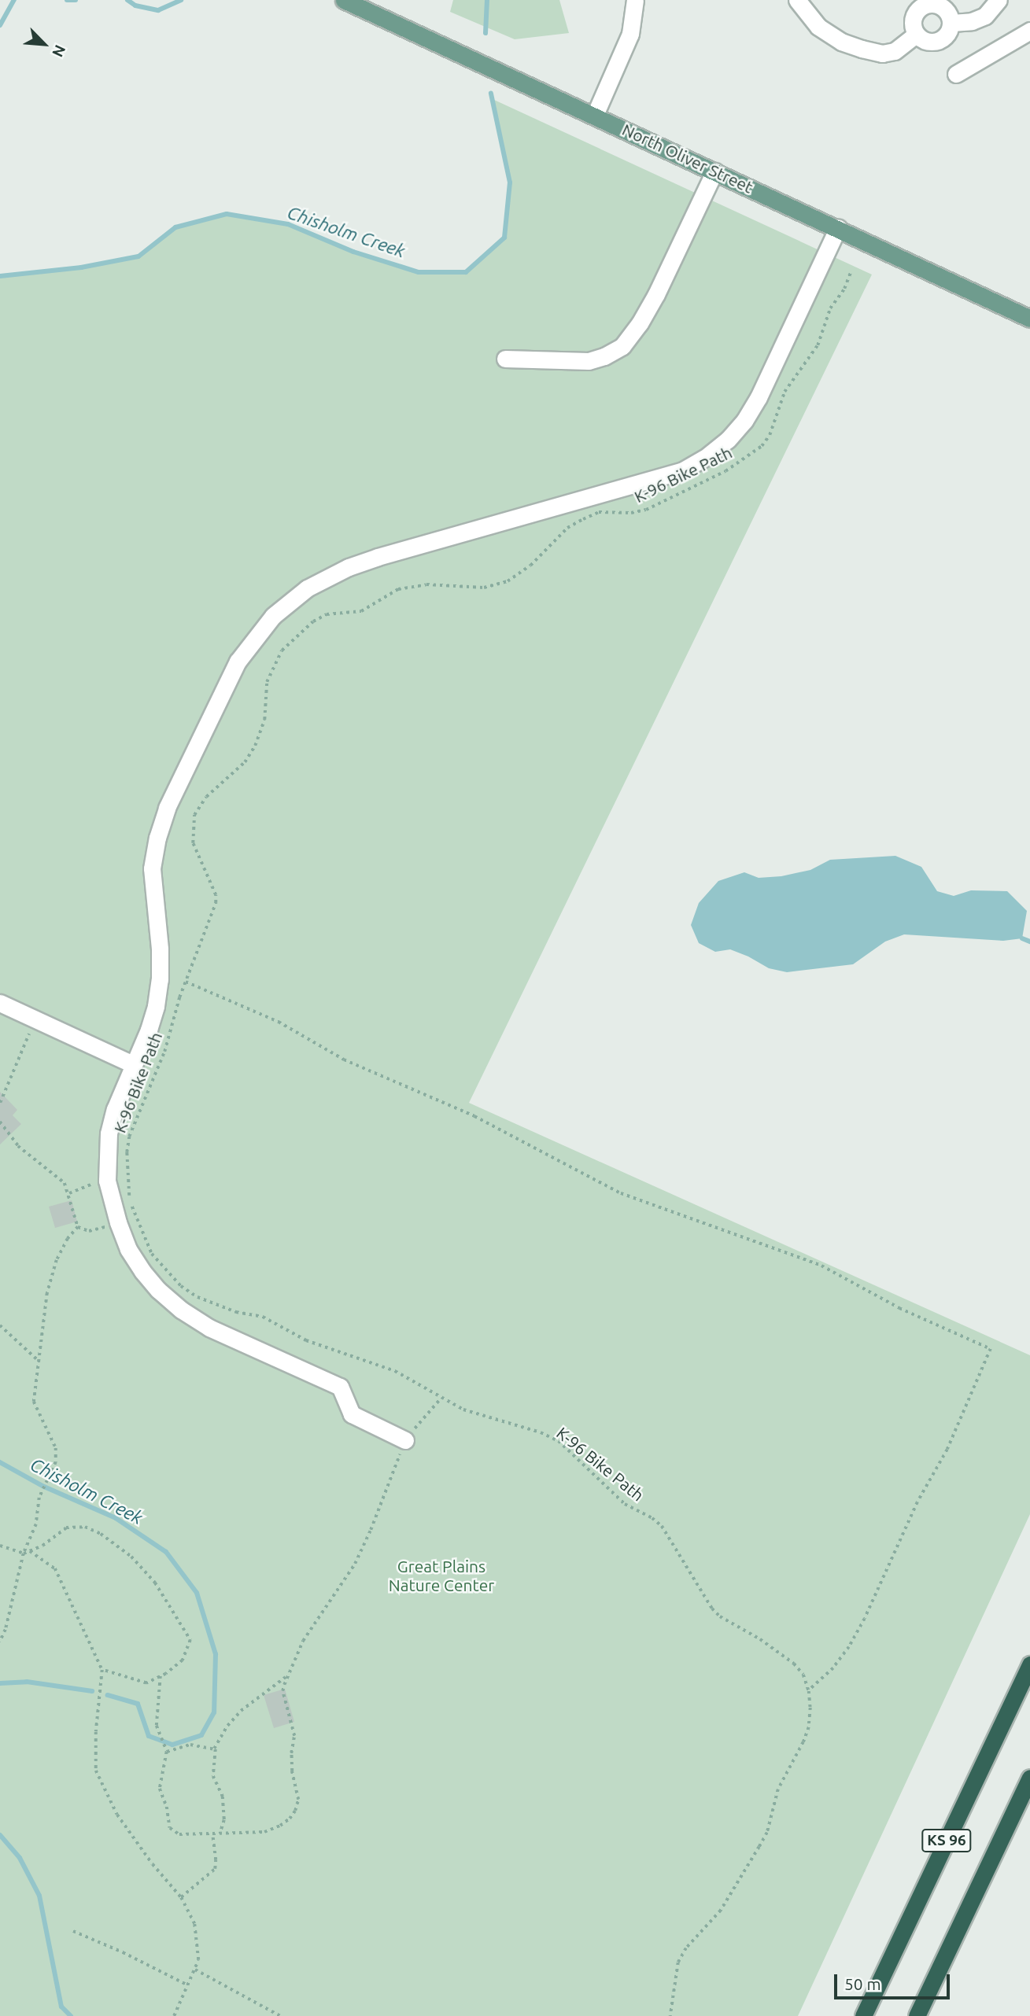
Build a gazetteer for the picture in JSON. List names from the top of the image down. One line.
{"streets":{"highway":["KS 96"],"main road":["North Oliver Street"],"path":["K-96 Bike Path"]},"water":["Chisholm Creek"],"parks":["Great Plains Nature Center"],"scale_bar":"50 m","north":"bottom right"}
